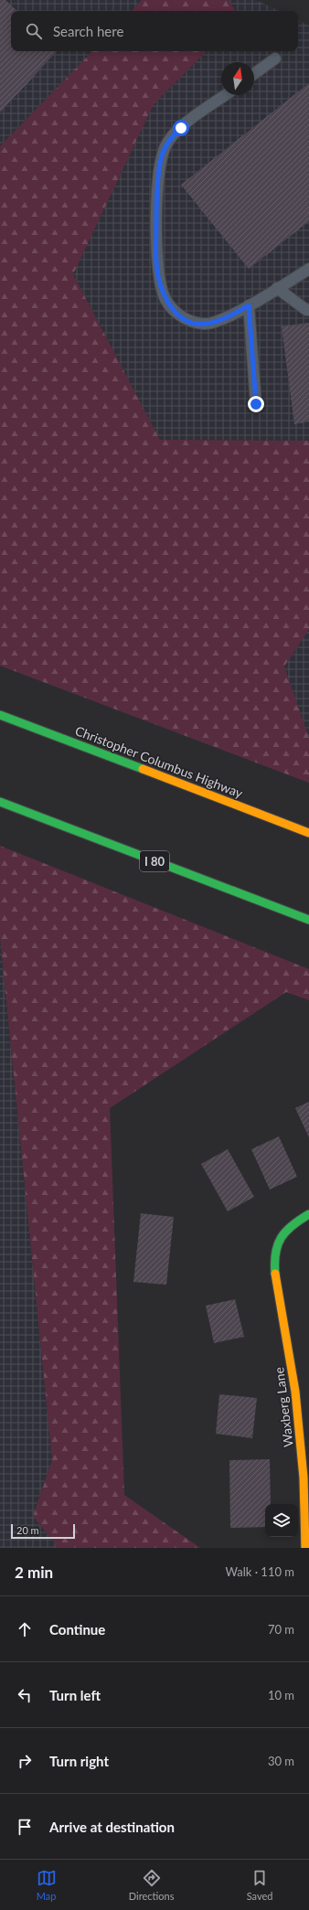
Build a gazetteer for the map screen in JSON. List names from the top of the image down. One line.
{"streets":{"main road":["Christopher Columbus Highway","I 80","Waxberg Lane"]},"scale_bar":"20 m","north":"top","page":{"search":"Search here","scale":"20 m","heading":["2 min","Walk · 110 m"],"list":[["Continue","70 m"],["Turn left","10 m"],["Turn right","30 m"],"Arrive at destination"],"nav":["Map","Directions","Saved"]}}
